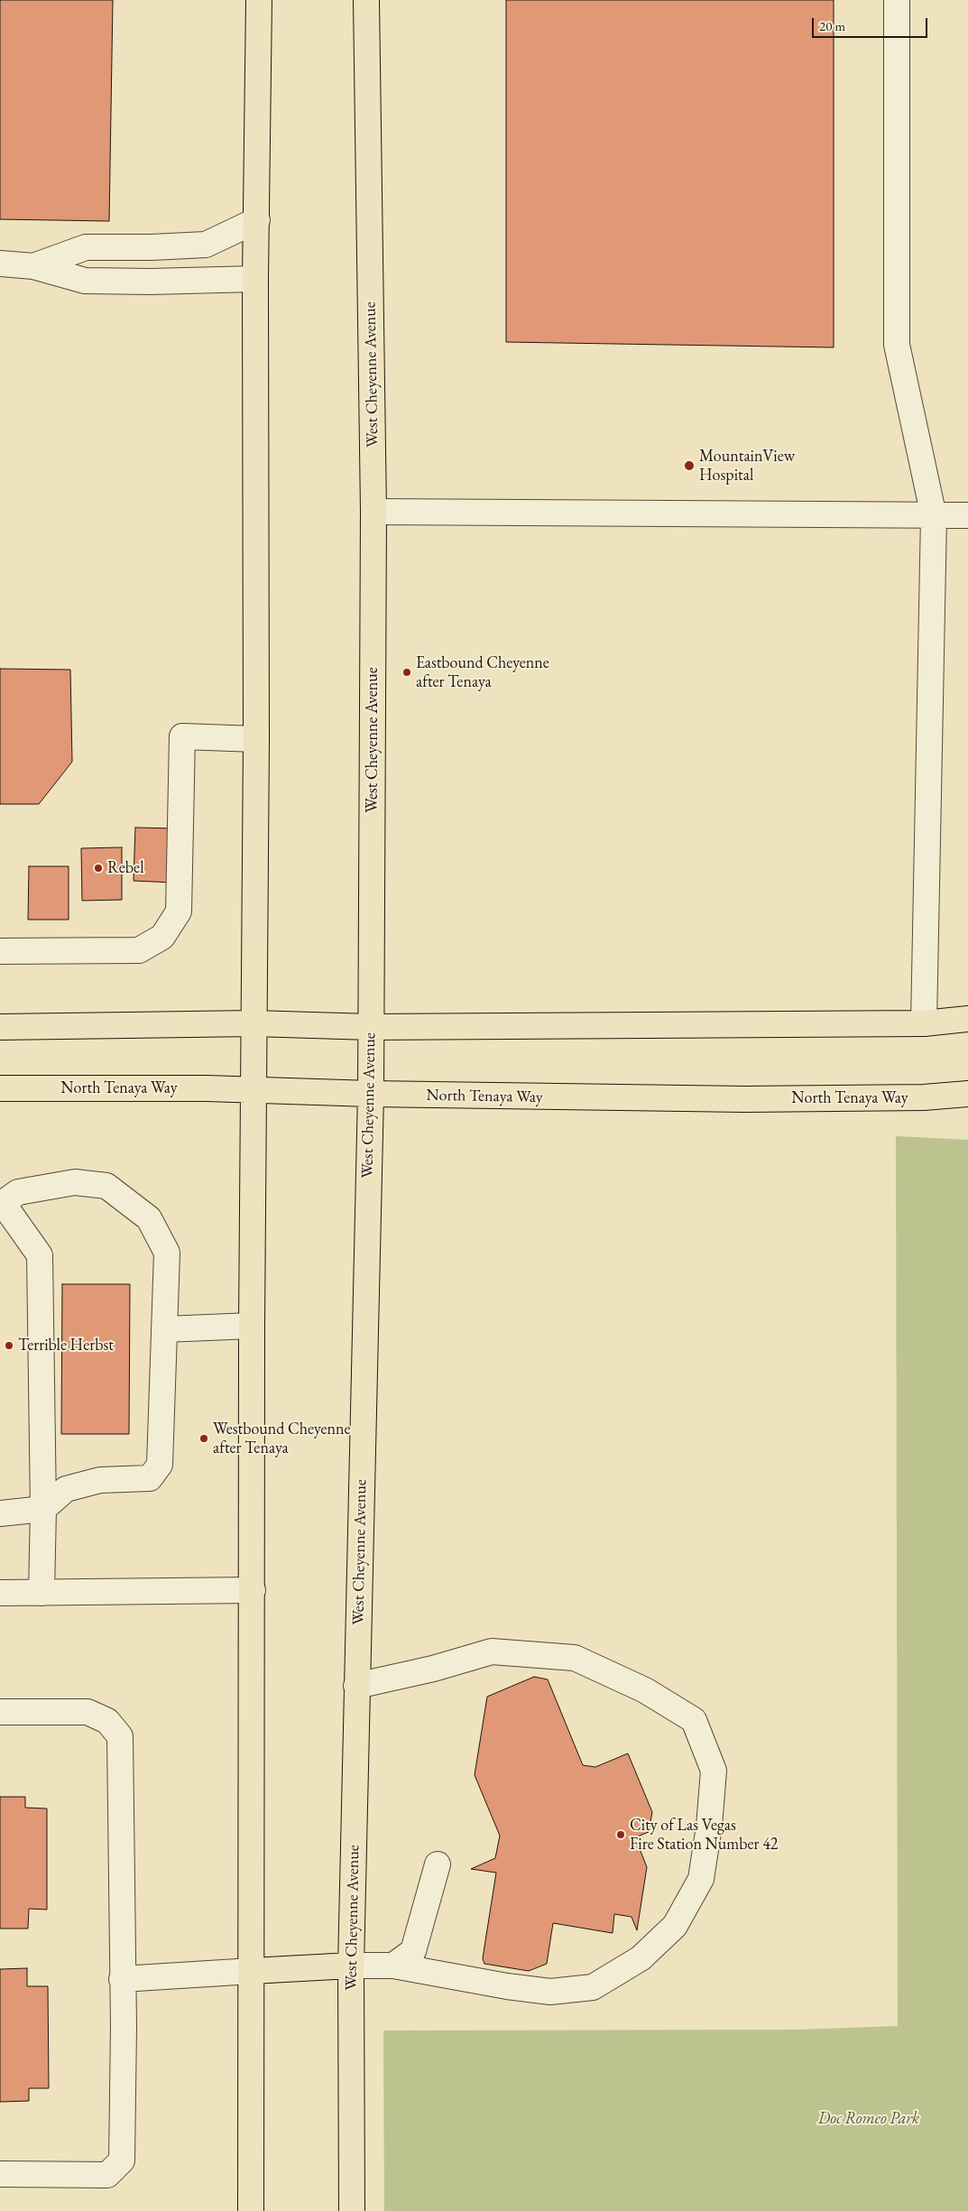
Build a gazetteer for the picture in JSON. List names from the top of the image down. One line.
{"streets":{"main road":["West Cheyenne Avenue","North Tenaya Way"]},"crossings":[["West Cheyenne Avenue","North Tenaya Way"]],"parks":["Doc Romeo Park"],"places":["MountainView Hospital","Eastbound Cheyenne after Tenaya","Rebel","Terrible Herbst","Westbound Cheyenne after Tenaya","City of Las Vegas Fire Station Number 42"],"scale_bar":"20 m"}
